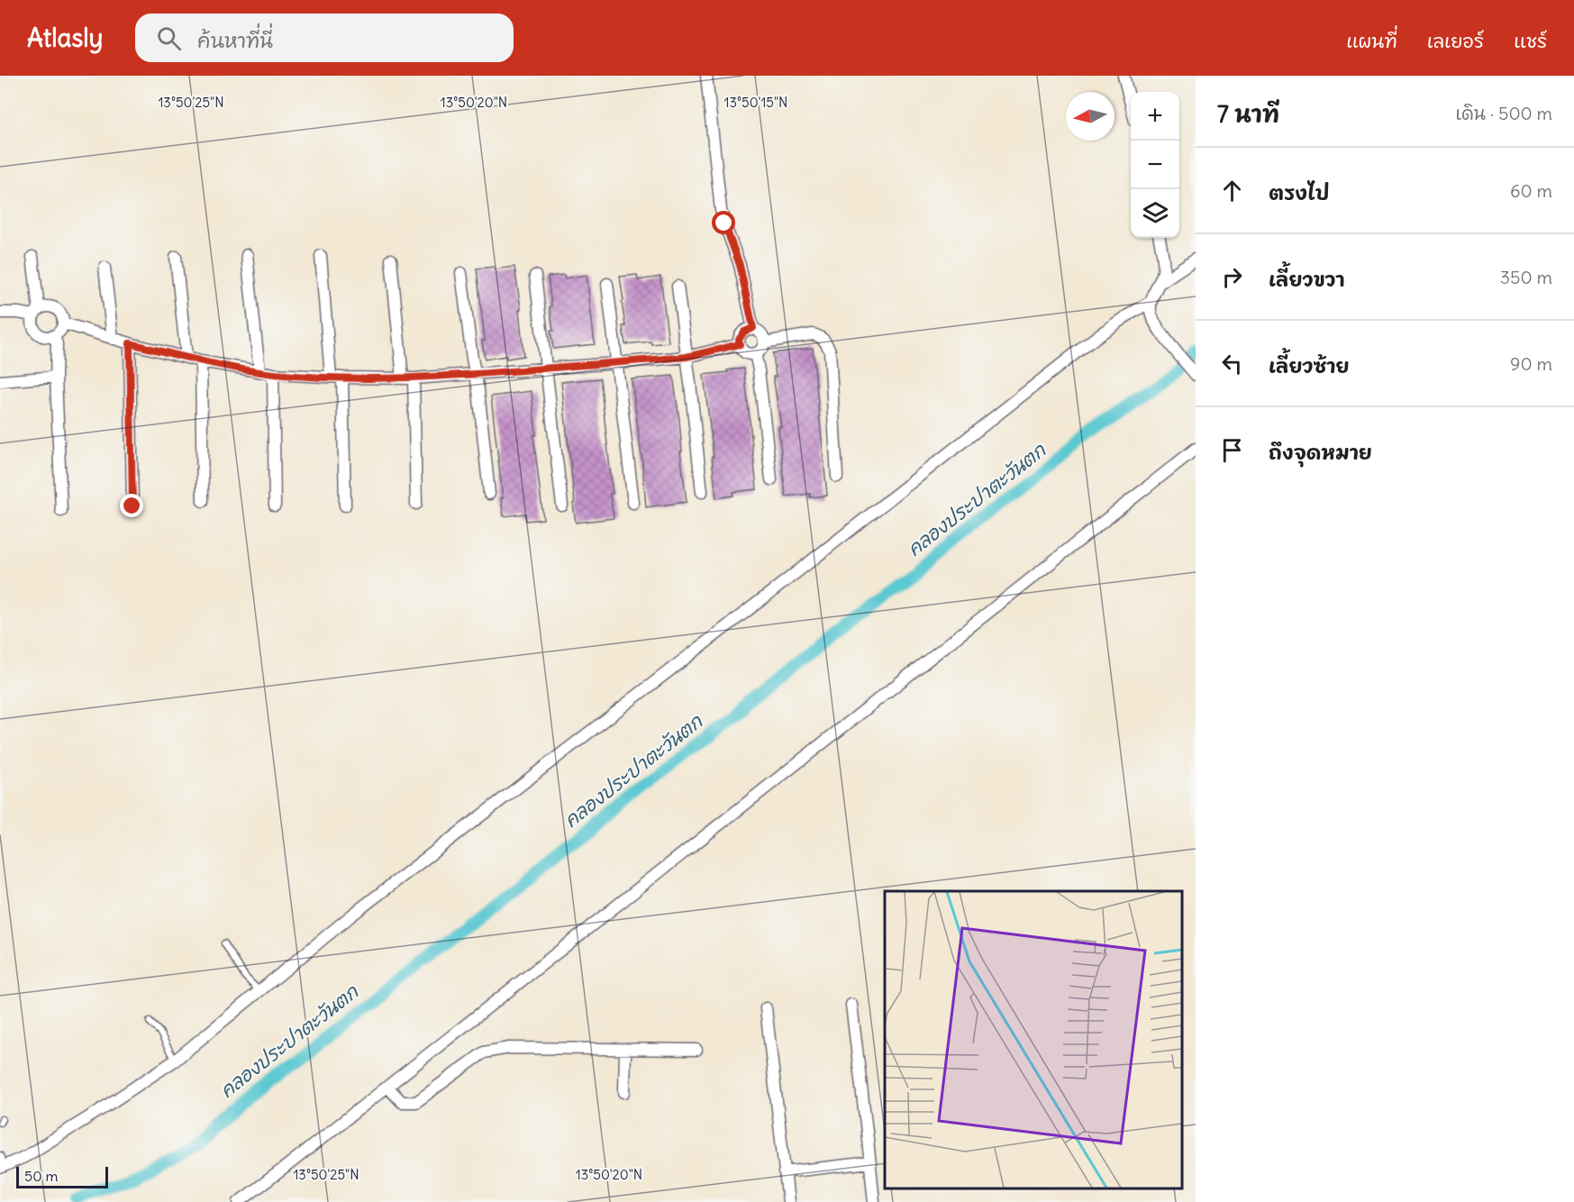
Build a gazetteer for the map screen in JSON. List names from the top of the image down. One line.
{"water":["คลองประปาตะวันตก"],"scale_bar":"50 m","north":"left","page":{"header":"Atlasly","search":"ค้นหาที่นี่","nav":["แผนที่","เลเยอร์","แชร์"],"heading":["7 นาที","เดิน · 500 m"],"map_buttons":["+","−"],"list":[["ตรงไป","60 m"],["เลี้ยวขวา","350 m"],["เลี้ยวซ้าย","90 m"],"ถึงจุดหมาย"],"scale":"50 m"},"coordinates":["13°50'25\"N","13°50'20\"N","13°50'15\"N"]}
